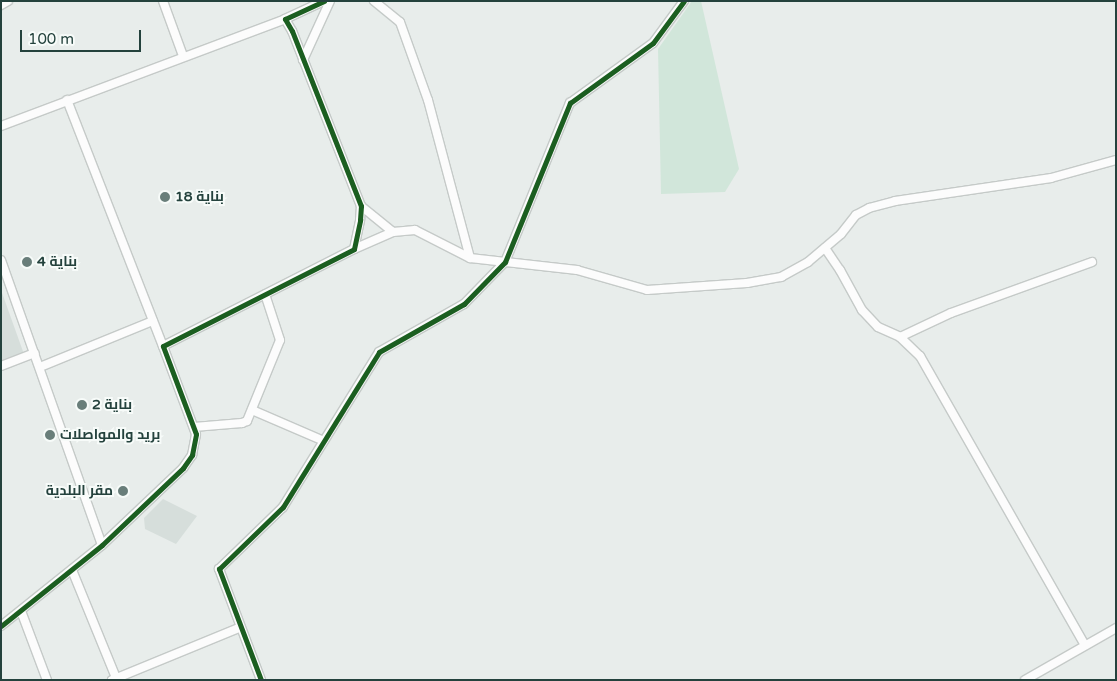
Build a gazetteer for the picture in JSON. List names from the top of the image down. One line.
{"places":["بناية 18","بناية 4","بناية 2","بريد والمواصلات","مقر البلدية"],"scale_bar":"100 m"}
